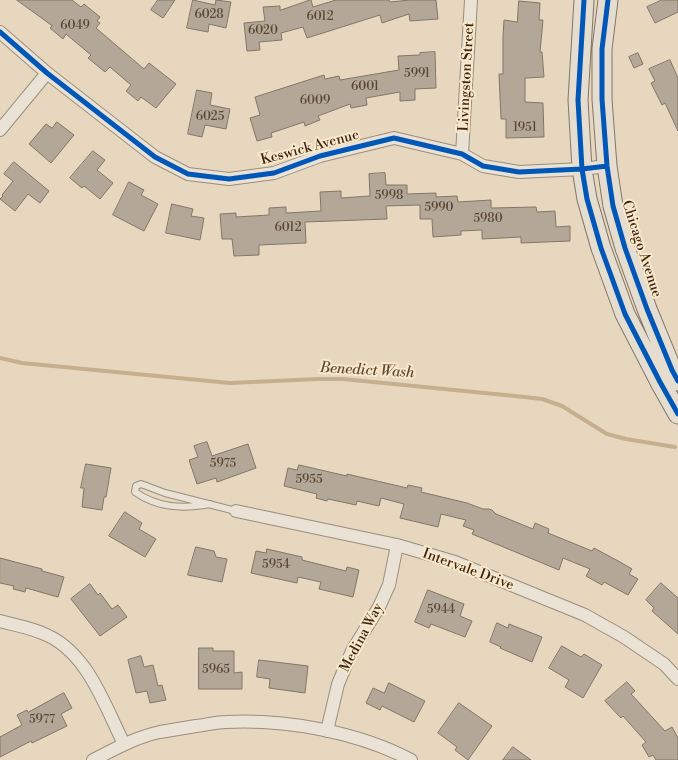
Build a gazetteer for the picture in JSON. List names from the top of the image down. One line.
{"streets":{"main road":["Chicago Avenue"],"street":["Livingston Street","Keswick Avenue","Intervale Drive","Medina Way"]},"crossings":[["Livingston Street","Keswick Avenue"],["Keswick Avenue","Chicago Avenue"],["Intervale Drive","Medina Way"]],"water":["Benedict Wash"],"house_numbers":["6028","6012","6049","6020","5991","6001","6009","6025","1951","5998","5990","5980","6012","5975","5955","5954","5944","5965","5977"]}
